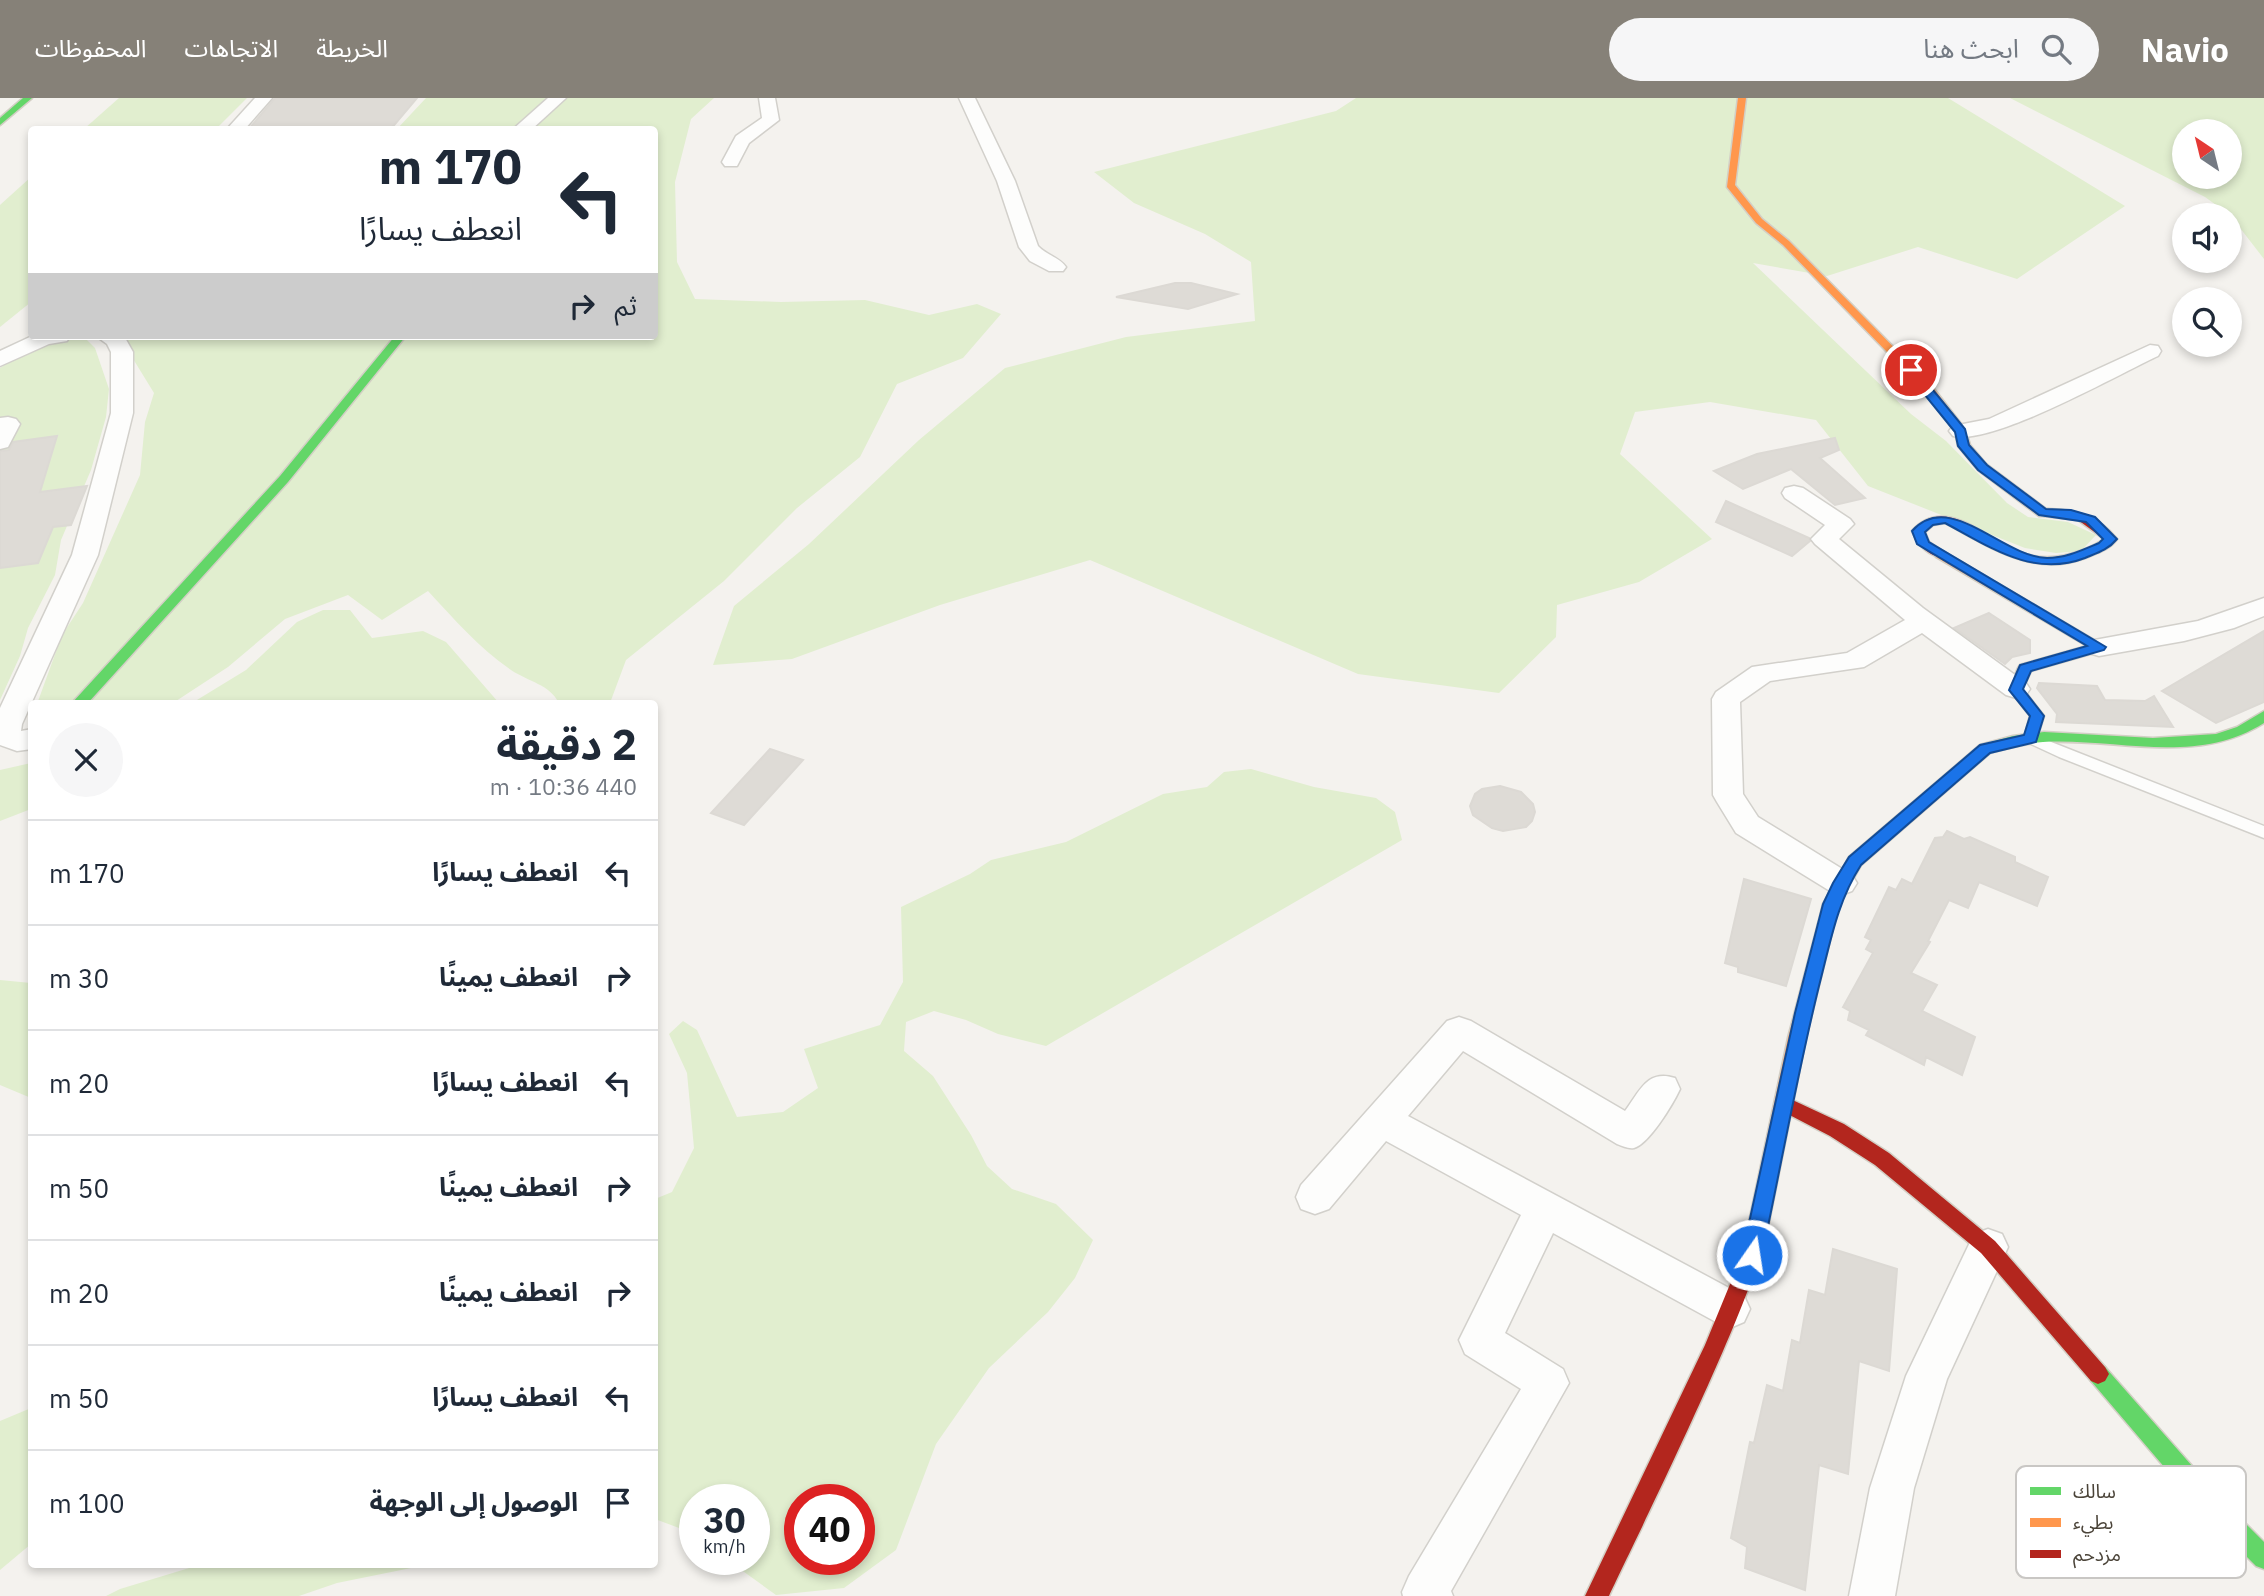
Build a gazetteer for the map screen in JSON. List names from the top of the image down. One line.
{"legend":["سالك","بطيء","مزدحم"],"north":"top left","page":{"header":"Navio","search":"ابحث هنا","nav":["الخريطة","الاتجاهات","المحفوظات"],"turn":["170 m","انعطف يسارًا"],"then":"ثم","heading":["2 دقيقة","440 m · 10:36"],"list":[{"name":"انعطف يسارًا","value":"170 m"},{"name":"انعطف يمينًا","value":"30 m"},{"name":"انعطف يسارًا","value":"20 m"},{"name":"انعطف يمينًا","value":"50 m"},{"name":"انعطف يمينًا","value":"20 m"},{"name":"انعطف يسارًا","value":"50 m"},{"name":"الوصول إلى الوجهة","value":"100 m"}],"speed":"30 km/h","limit":"40"}}
